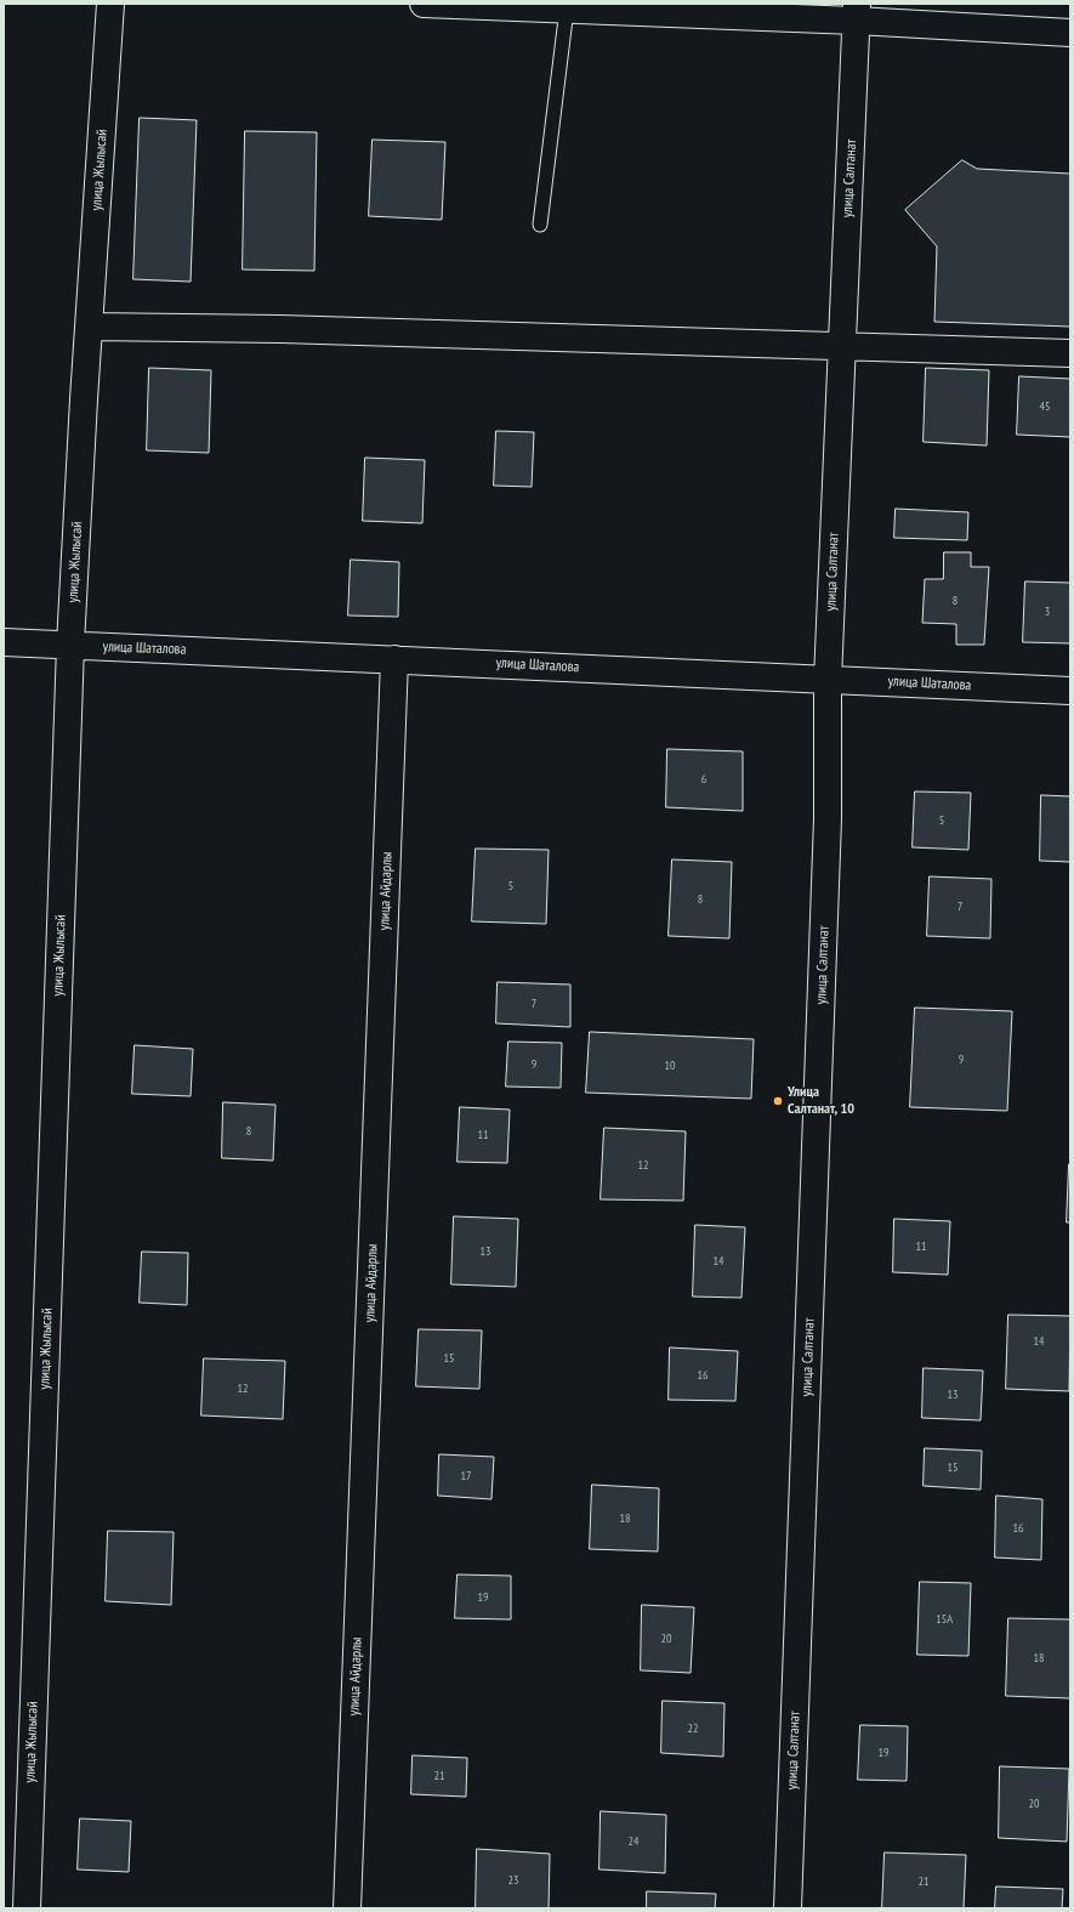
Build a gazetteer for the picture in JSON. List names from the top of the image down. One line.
{"streets":{"street":["улица Жылысай","улица Салтанат","улица Шаталова","улица Айдарлы"]},"crossings":[["улица Жылысай","улица Шаталова"],["улица Салтанат","улица Шаталова"],["улица Шаталова","улица Айдарлы"]],"places":["Улица Салтанат, 10"],"house_numbers":["45","8","3","6","5","5","8","7","7","9","9","10","8","11","12","11","13","14","14","15","16","12","13","15","17","18","16","19","15А","20","18","22","19","21","20","24","23","21"]}
